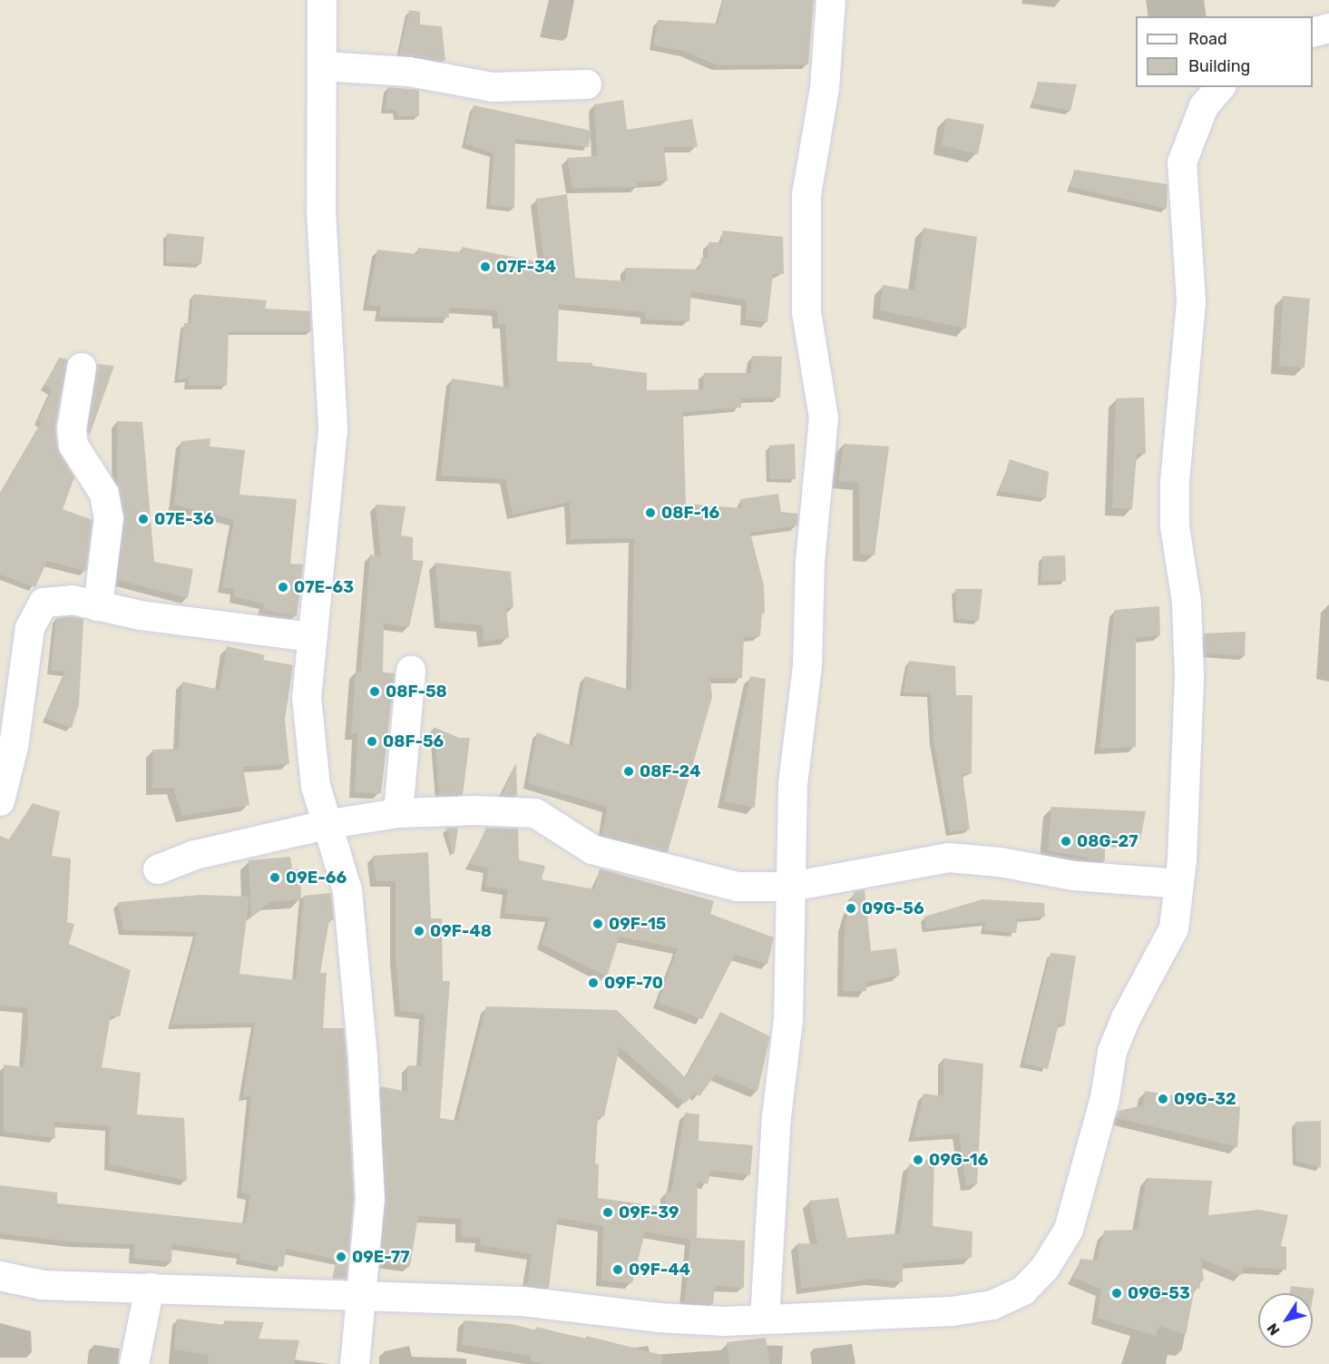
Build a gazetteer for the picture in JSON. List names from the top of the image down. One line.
{"places":["07F-34","08F-16","07E-36","07E-63","08F-58","08F-56","08F-24","08G-27","09E-66","09G-56","09F-15","09F-48","09F-70","09G-32","09G-16","09F-39","09E-77","09F-44","09G-53"],"legend":["Road","Building"],"north":"bottom left"}
